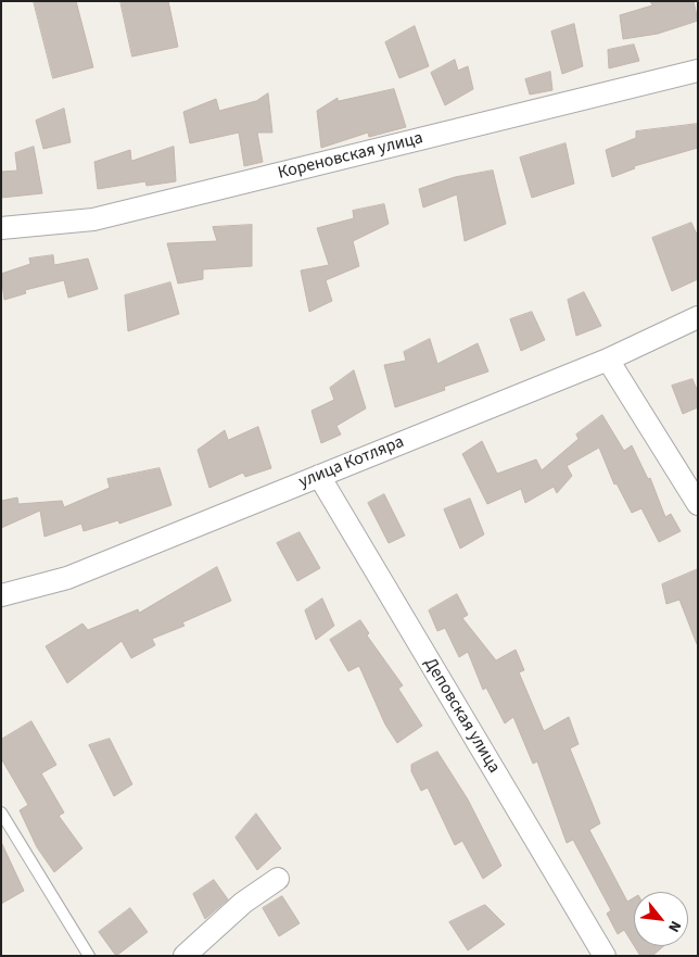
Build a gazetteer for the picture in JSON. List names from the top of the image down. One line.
{"streets":{"street":["Кореновская улица","улица Котляра","Деповская улица"]},"crossings":[["улица Котляра","Деповская улица"]],"north":"bottom right"}
